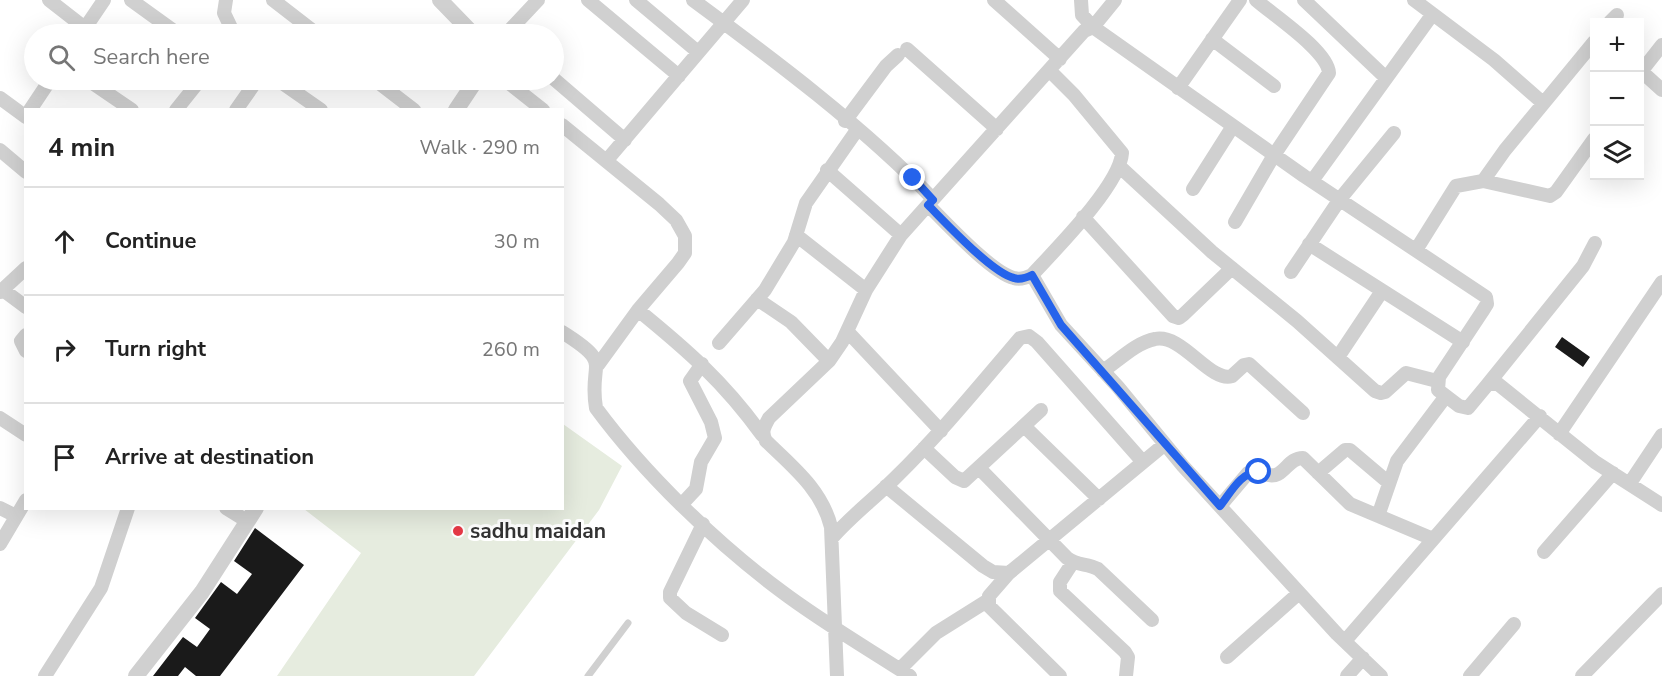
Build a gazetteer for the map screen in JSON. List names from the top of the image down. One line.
{"places":["sadhu maidan"],"page":{"map_buttons":["+","−"],"search":"Search here","heading":["4 min","Walk · 290 m"],"list":[["Continue","30 m"],["Turn right","260 m"],"Arrive at destination"]}}
